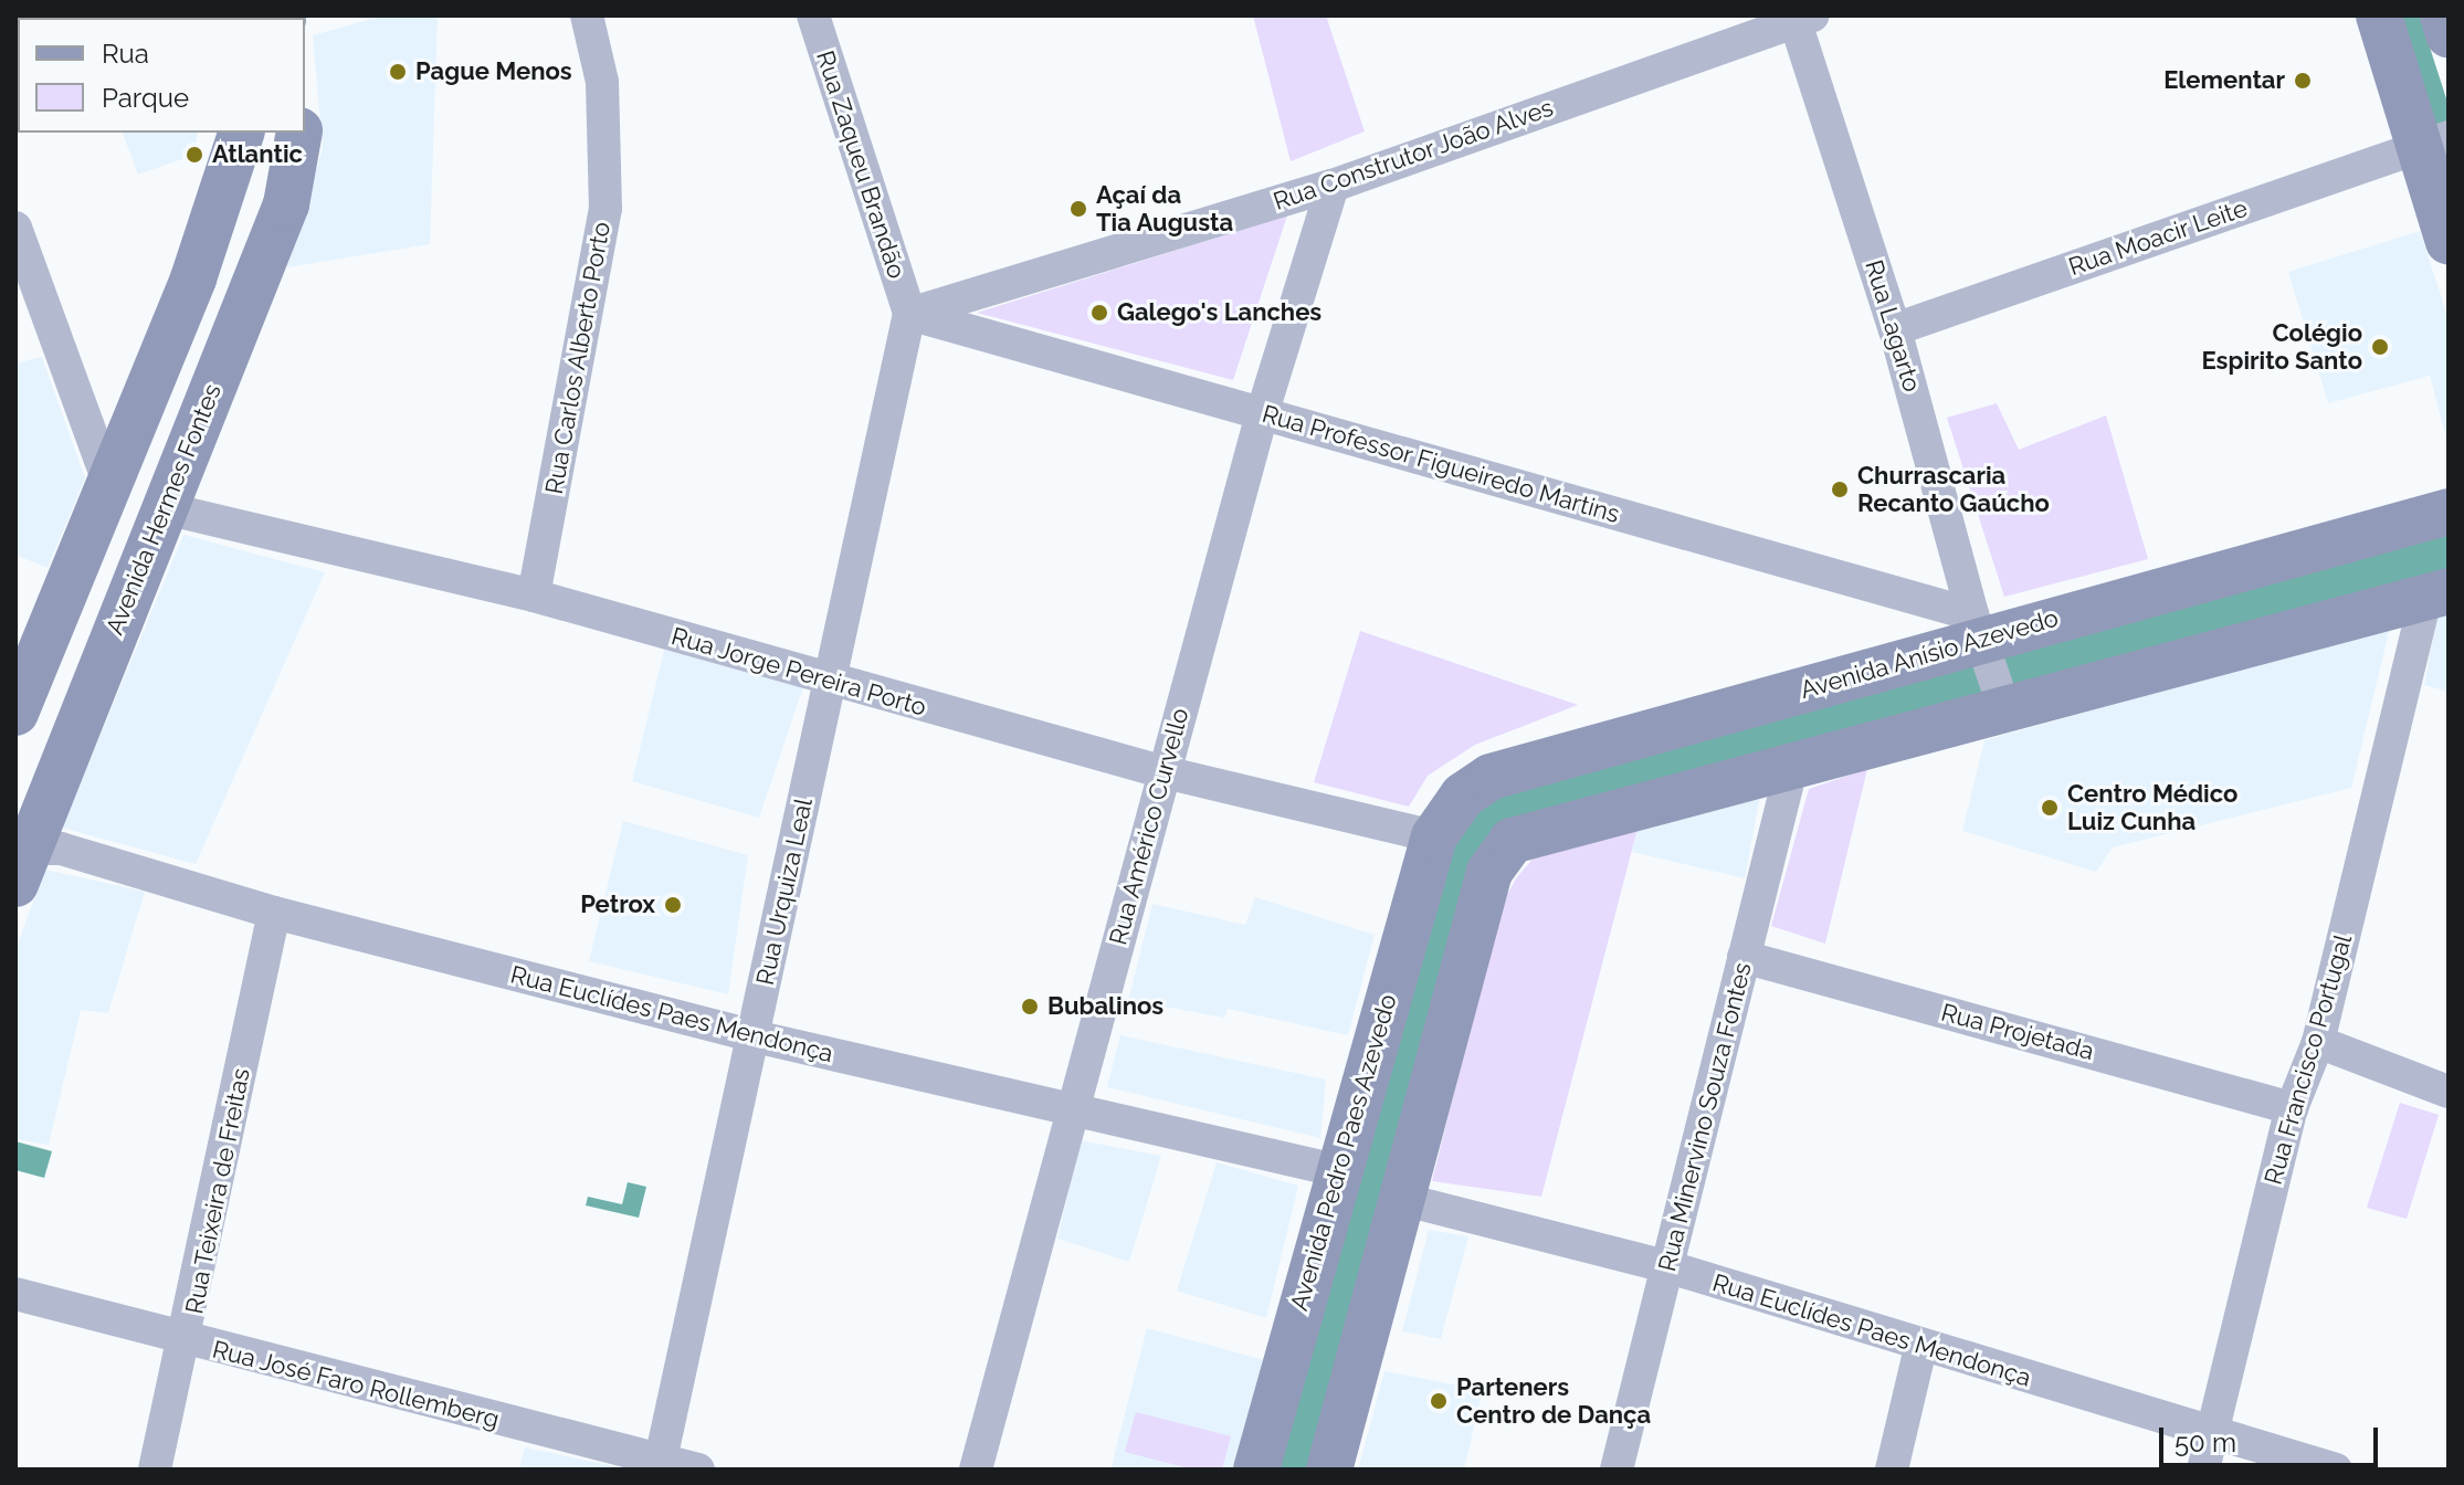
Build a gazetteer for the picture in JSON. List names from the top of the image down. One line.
{"streets":{"street":["Rua Construtor João Alves","Rua Zaqueu Brandão","Rua Moacir Leite","Rua Lagarto","Rua Carlos Alberto Porto","Rua Professor Figueiredo Martins","Avenida Hermes Fontes","Avenida Anísio Azevedo","Rua Jorge Pereira Porto","Rua Américo Curvello","Rua Urquiza Leal","Rua Euclídes Paes Mendonça","Rua Projetada","Rua Francisco Portugal","Rua Minervino Souza Fontes","Avenida Pedro Paes Azevedo","Rua Teixeira de Freitas","Rua José Faro Rollemberg"]},"crossings":[["Rua Construtor João Alves","Rua Zaqueu Brandão"],["Rua Construtor João Alves","Rua Lagarto"],["Rua Construtor João Alves","Rua Professor Figueiredo Martins"],["Rua Construtor João Alves","Rua Américo Curvello"],["Rua Construtor João Alves","Rua Urquiza Leal"],["Rua Zaqueu Brandão","Rua Professor Figueiredo Martins"],["Rua Zaqueu Brandão","Rua Urquiza Leal"],["Rua Moacir Leite","Rua Lagarto"],["Rua Lagarto","Rua Professor Figueiredo Martins"],["Rua Lagarto","Avenida Anísio Azevedo"],["Rua Carlos Alberto Porto","Rua Jorge Pereira Porto"],["Rua Professor Figueiredo Martins","Avenida Anísio Azevedo"],["Rua Professor Figueiredo Martins","Rua Américo Curvello"],["Rua Professor Figueiredo Martins","Rua Urquiza Leal"],["Avenida Hermes Fontes","Rua Jorge Pereira Porto"],["Avenida Hermes Fontes","Rua Euclídes Paes Mendonça"],["Avenida Anísio Azevedo","Rua Jorge Pereira Porto"],["Avenida Anísio Azevedo","Rua Euclídes Paes Mendonça"],["Avenida Anísio Azevedo","Rua Francisco Portugal"],["Avenida Anísio Azevedo","Rua Minervino Souza Fontes"],["Avenida Anísio Azevedo","Avenida Pedro Paes Azevedo"],["Rua Jorge Pereira Porto","Rua Américo Curvello"],["Rua Jorge Pereira Porto","Rua Urquiza Leal"],["Rua Jorge Pereira Porto","Avenida Pedro Paes Azevedo"],["Rua Américo Curvello","Rua Euclídes Paes Mendonça"],["Rua Urquiza Leal","Rua Euclídes Paes Mendonça"],["Rua Urquiza Leal","Rua José Faro Rollemberg"],["Rua Euclídes Paes Mendonça","Rua Francisco Portugal"],["Rua Euclídes Paes Mendonça","Rua Minervino Souza Fontes"],["Rua Euclídes Paes Mendonça","Avenida Pedro Paes Azevedo"],["Rua Euclídes Paes Mendonça","Rua Teixeira de Freitas"],["Rua Projetada","Rua Francisco Portugal"],["Rua Projetada","Rua Minervino Souza Fontes"],["Rua Teixeira de Freitas","Rua José Faro Rollemberg"]],"places":["Pague Menos","Elementar","Atlantic","Açaí da Tia Augusta","Galego's Lanches","Colégio Espirito Santo","Churrascaria Recanto Gaúcho","Centro Médico Luiz Cunha","Petrox","Bubalinos","Parteners Centro de Dança"],"legend":["Rua","Parque"],"scale_bar":"50 m"}
